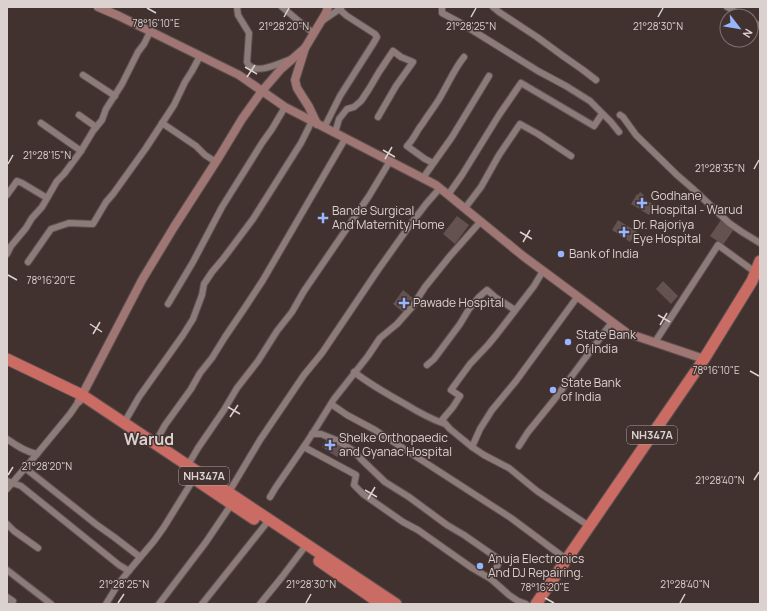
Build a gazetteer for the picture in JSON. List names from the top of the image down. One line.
{"streets":{"highway":["NH347A"]},"districts":["Warud"],"places":{"health":["Godhane Hospital - Warud","Bande Surgical And Maternity Home","Dr. Rajoriya Eye Hospital","Pawade Hospital","Shelke Orthopaedic and Gyanac Hospital"],"other":["Bank of India","State Bank Of India","State Bank of India","Anuja Electronics And DJ Repairing."]},"north":"bottom right","coordinates":["78°16'10\"E","21°28'30\"N","21°28'20\"N","21°28'25\"N","21°28'15\"N","21°28'35\"N","78°16'20\"E","21°28'40\"N"]}
